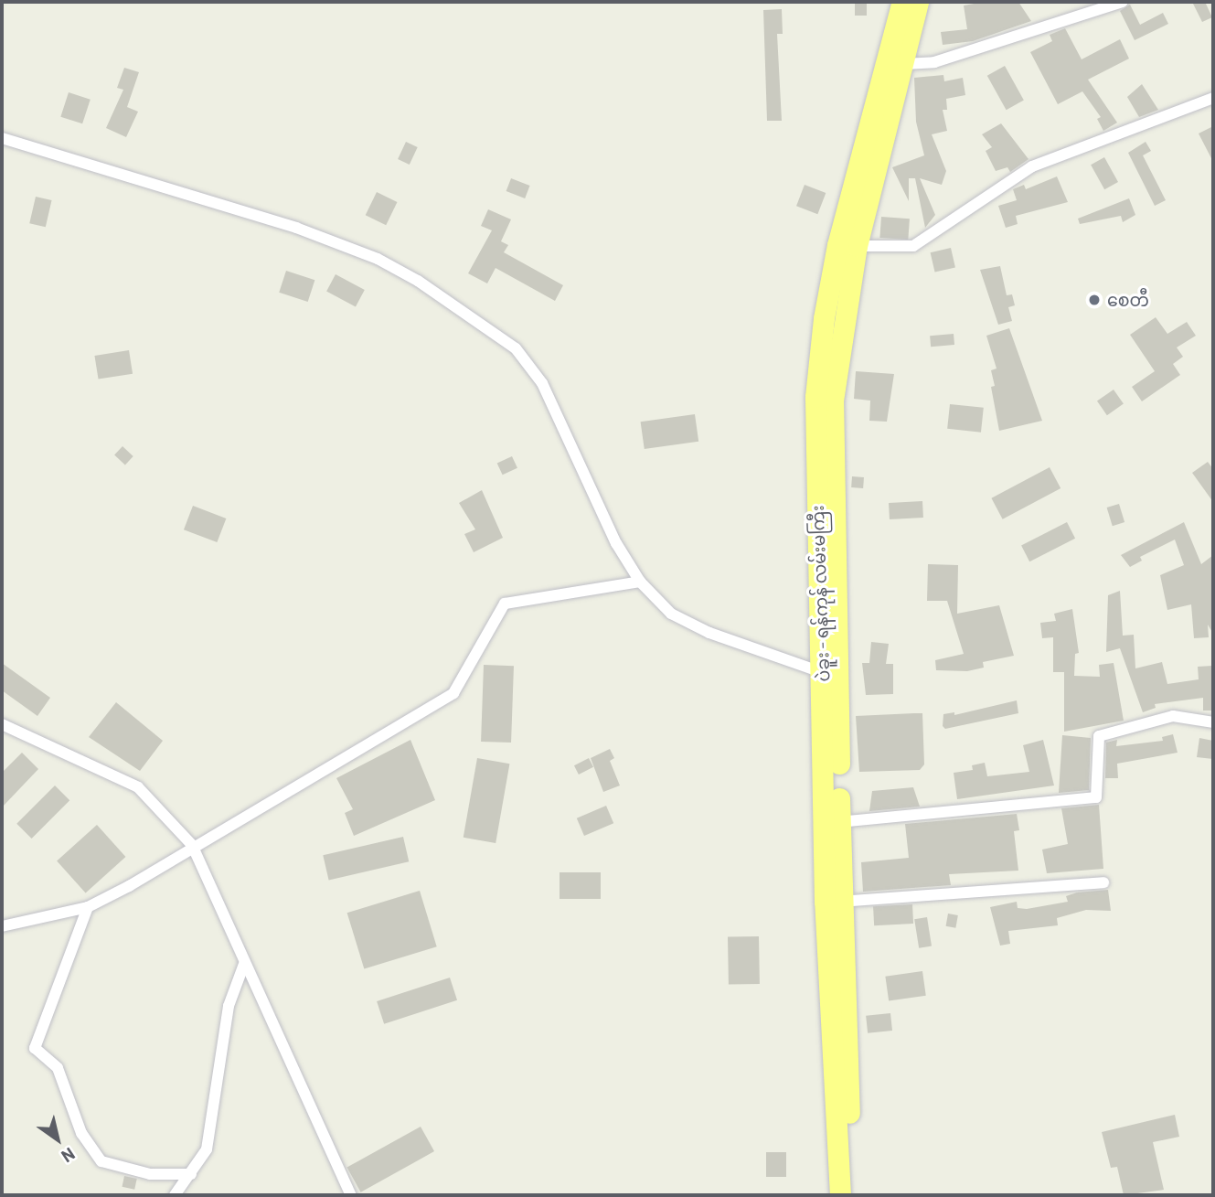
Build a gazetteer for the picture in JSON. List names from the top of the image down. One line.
{"streets":{"highway":["ပဲခူး - ရန်ကုန် လမ်းမကြီး"]},"places":["စေတီ"],"north":"bottom right"}
